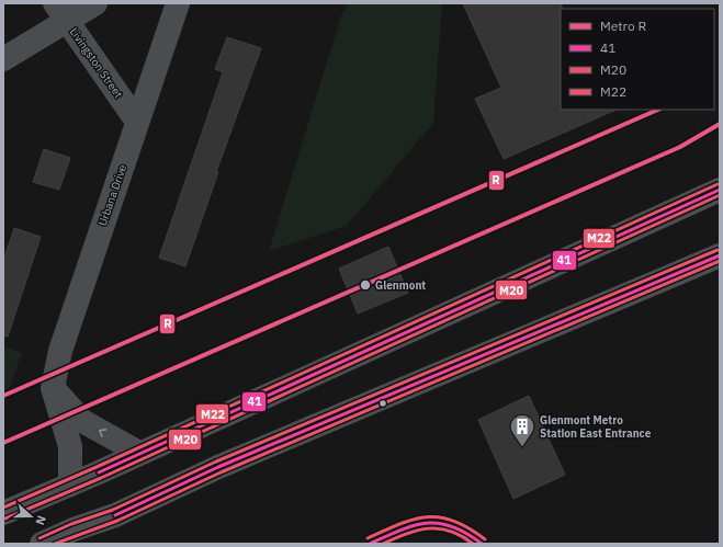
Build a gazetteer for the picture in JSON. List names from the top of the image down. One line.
{"streets":{"street":["Livingston Street","Urbana Drive"]},"crossings":[["Livingston Street","Urbana Drive"]],"places":{"other":["Glenmont"],"building":["Glenmont Metro Station East Entrance"]},"lines":["metro line R","transit line M22","transit line 41","transit line M20"],"legend":["Metro R","41","M20","M22"],"north":"right"}
